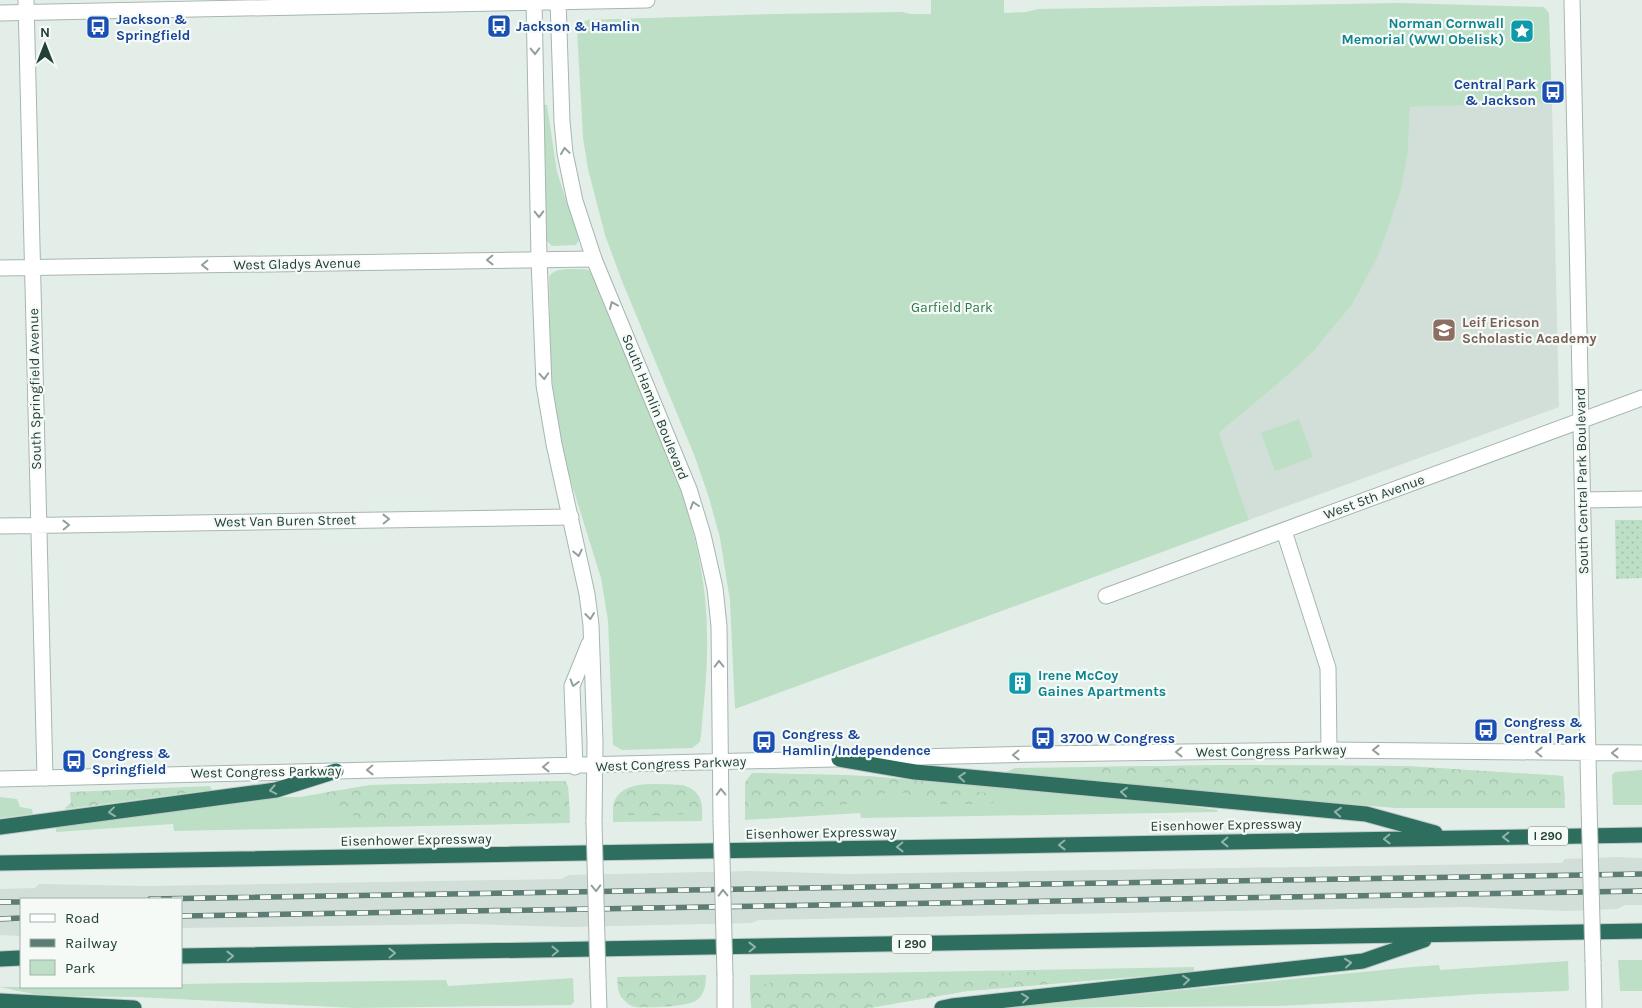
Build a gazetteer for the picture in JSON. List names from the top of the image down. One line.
{"streets":{"highway":["Eisenhower Expressway","I 290"],"street":["West Gladys Avenue","South Springfield Avenue","South Hamlin Boulevard","South Central Park Boulevard","West 5th Avenue","West Van Buren Street","West Congress Parkway"]},"crossings":[["West Gladys Avenue","South Springfield Avenue"],["West Gladys Avenue","South Hamlin Boulevard"],["South Springfield Avenue","West Van Buren Street"],["South Springfield Avenue","West Congress Parkway"],["South Hamlin Boulevard","West Congress Parkway"],["South Central Park Boulevard","West 5th Avenue"],["South Central Park Boulevard","West Congress Parkway"]],"one_way":["West Gladys Avenue","West Van Buren Street","West Congress Parkway"],"parks":["Garfield Park"],"places":{"bus stop":["Jackson & Hamlin","Jackson & Springfield","Central Park & Jackson","Congress & Central Park","3700 W Congress","Congress & Hamlin/Independence","Congress & Springfield"],"place":["Norman Cornwall Memorial (WWI Obelisk)"],"school or university":["Leif Ericson Scholastic Academy"],"building":["Irene McCoy Gaines Apartments"]},"legend":["Road","Railway","Park"],"north":"top"}
